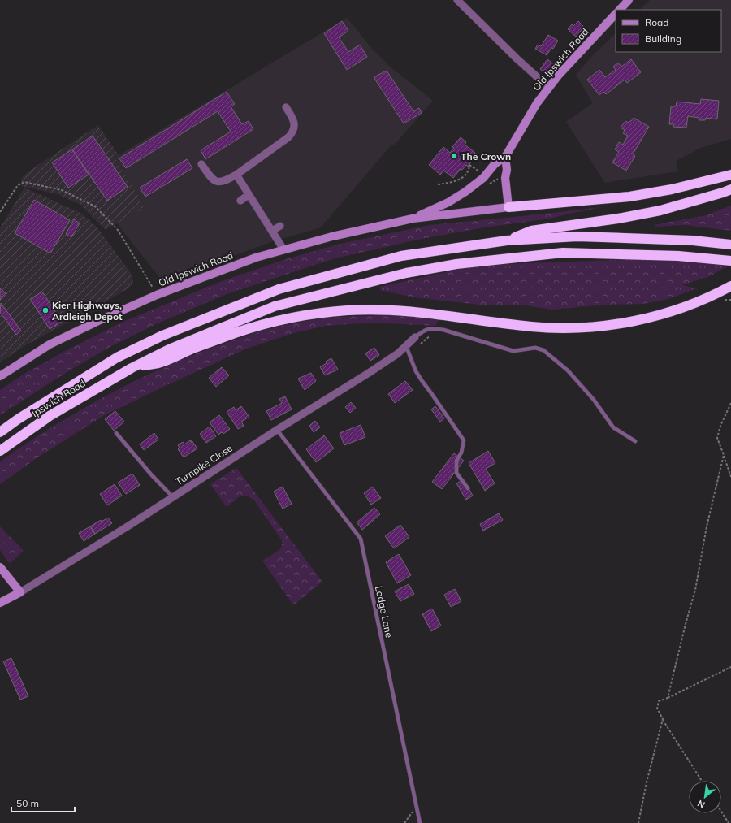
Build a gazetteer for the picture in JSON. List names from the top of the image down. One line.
{"streets":{"highway":["Ipswich Road"],"street":["Old Ipswich Road","Turnpike Close"],"lane":["Lodge Lane"]},"crossings":[["Turnpike Close","Lodge Lane"]],"places":["The Crown","Kier Highways, Ardleigh Depot"],"legend":["Road","Building"],"scale_bar":"50 m","north":"bottom left"}
